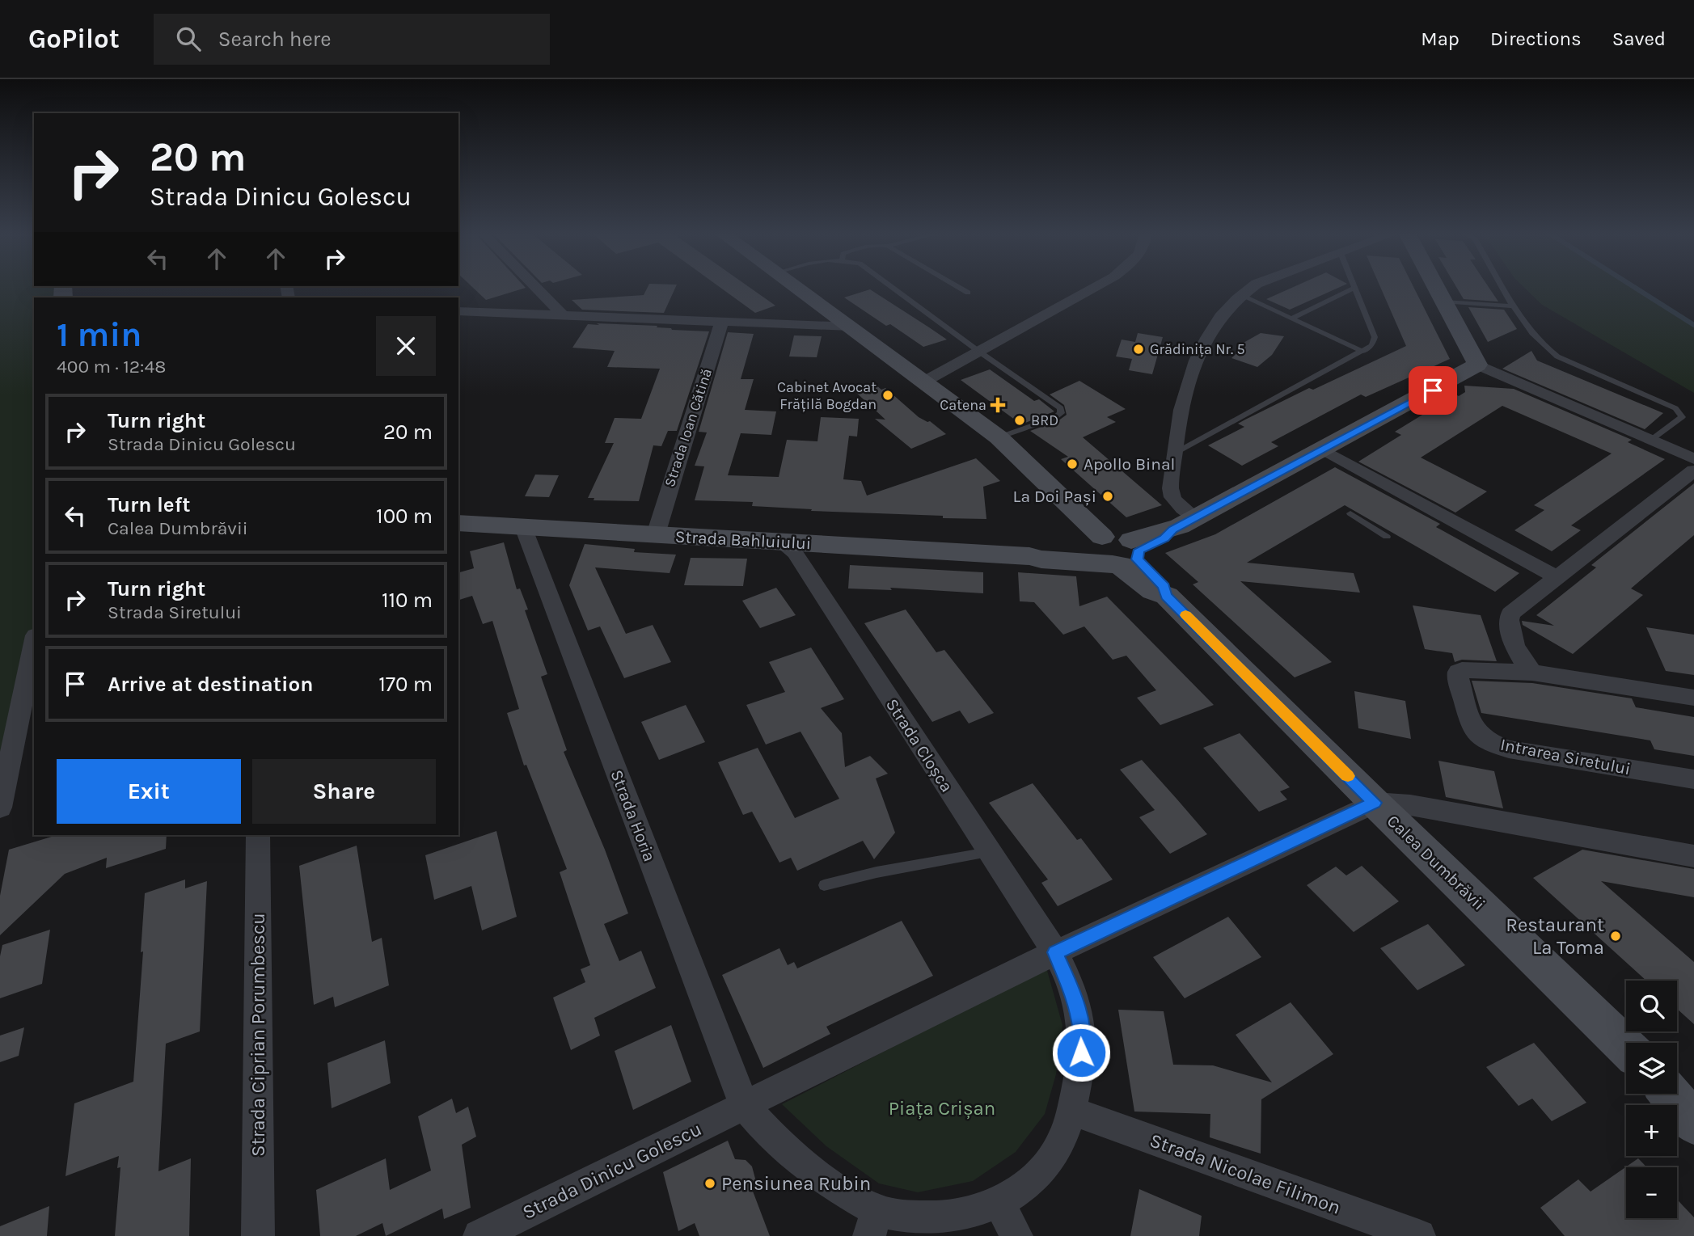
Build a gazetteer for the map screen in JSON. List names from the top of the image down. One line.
{"streets":{"main road":["Strada Bahluiului","Calea Dumbrăvii"],"street":["Strada Ioan Cătină","Strada Cloșca","Intrarea Siretului","Strada Horia","Strada Ciprian Porumbescu","Strada Dinicu Golescu","Strada Nicolae Filimon"]},"crossings":[["Strada Ioan Cătină","Strada Bahluiului"],["Strada Bahluiului","Strada Cloșca"],["Strada Bahluiului","Strada Horia"],["Strada Bahluiului","Calea Dumbrăvii"],["Strada Horia","Strada Dinicu Golescu"]],"parks":["Piața Crișan"],"places":{"other":["Grădinița Nr. 5","Cabinet Avocat Frățilă Bogdan","BRD","Apollo Binal","La Doi Pași","Restaurant La Toma","Pensiunea Rubin"],"health":["Catena"]},"page":{"header":"GoPilot","search":"Search here","nav":["Map","Directions","Saved"],"turn":["20 m","Strada Dinicu Golescu"],"heading":["1 min","400 m · 12:48"],"list":[{"name":"Turn right","note":"Strada Dinicu Golescu","value":"20 m"},{"name":"Turn left","note":"Calea Dumbrăvii","value":"100 m"},{"name":"Turn right","note":"Strada Siretului","value":"110 m"},{"name":"Arrive at destination","value":"170 m"}],"buttons":["Exit","Share"],"map_buttons":["+","−"]}}
